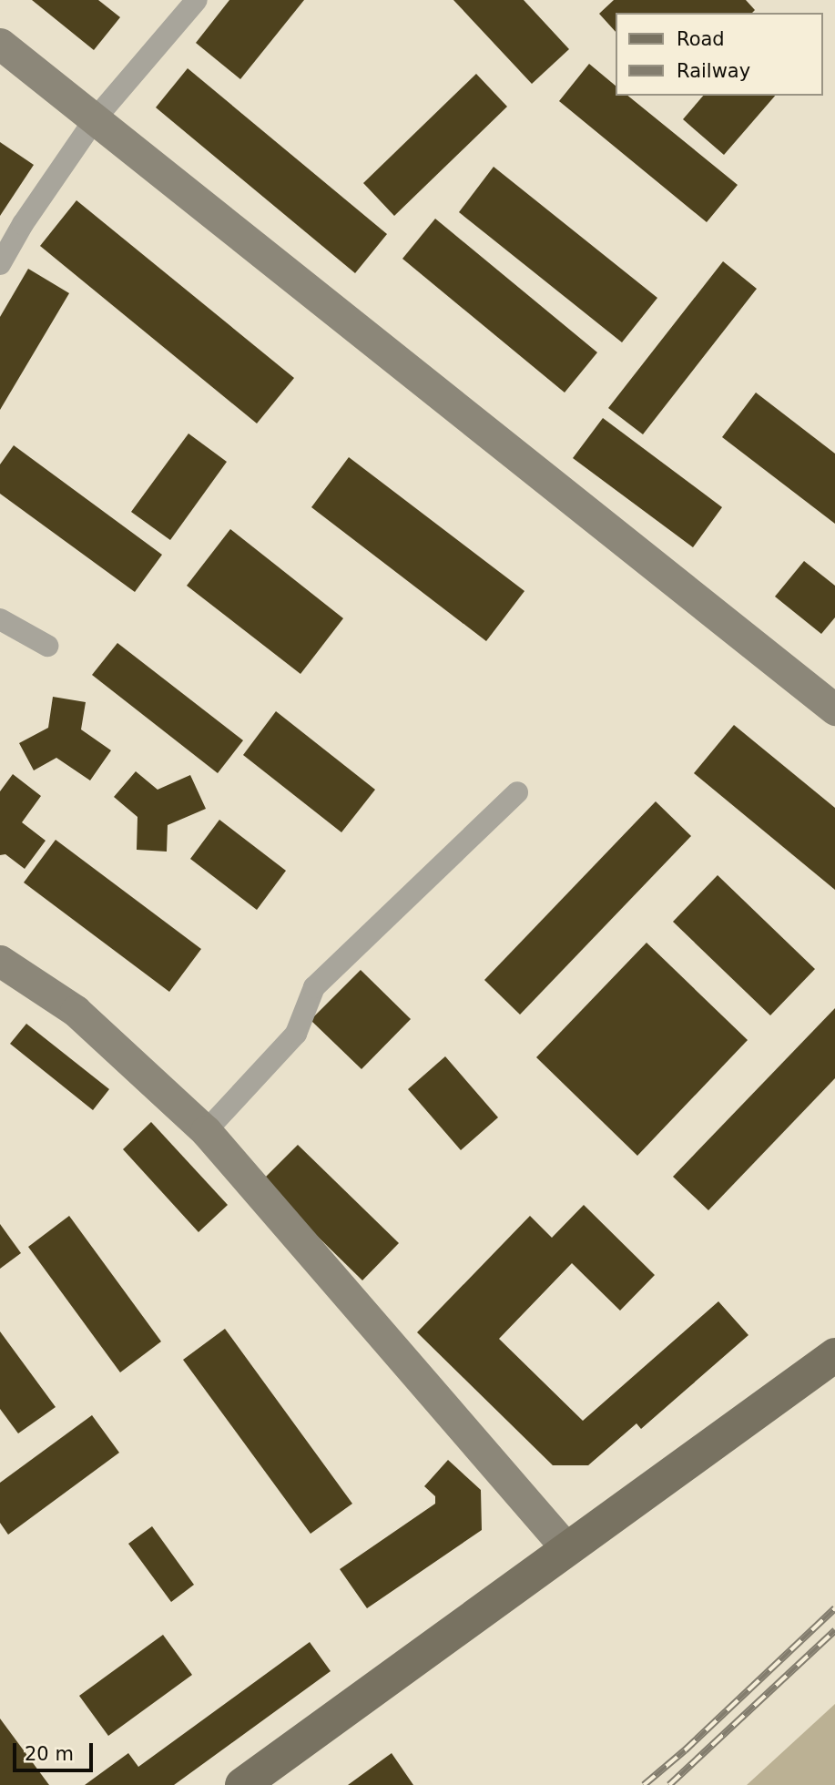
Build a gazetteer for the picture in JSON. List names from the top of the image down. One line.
{"legend":["Road","Railway"],"scale_bar":"20 m"}
